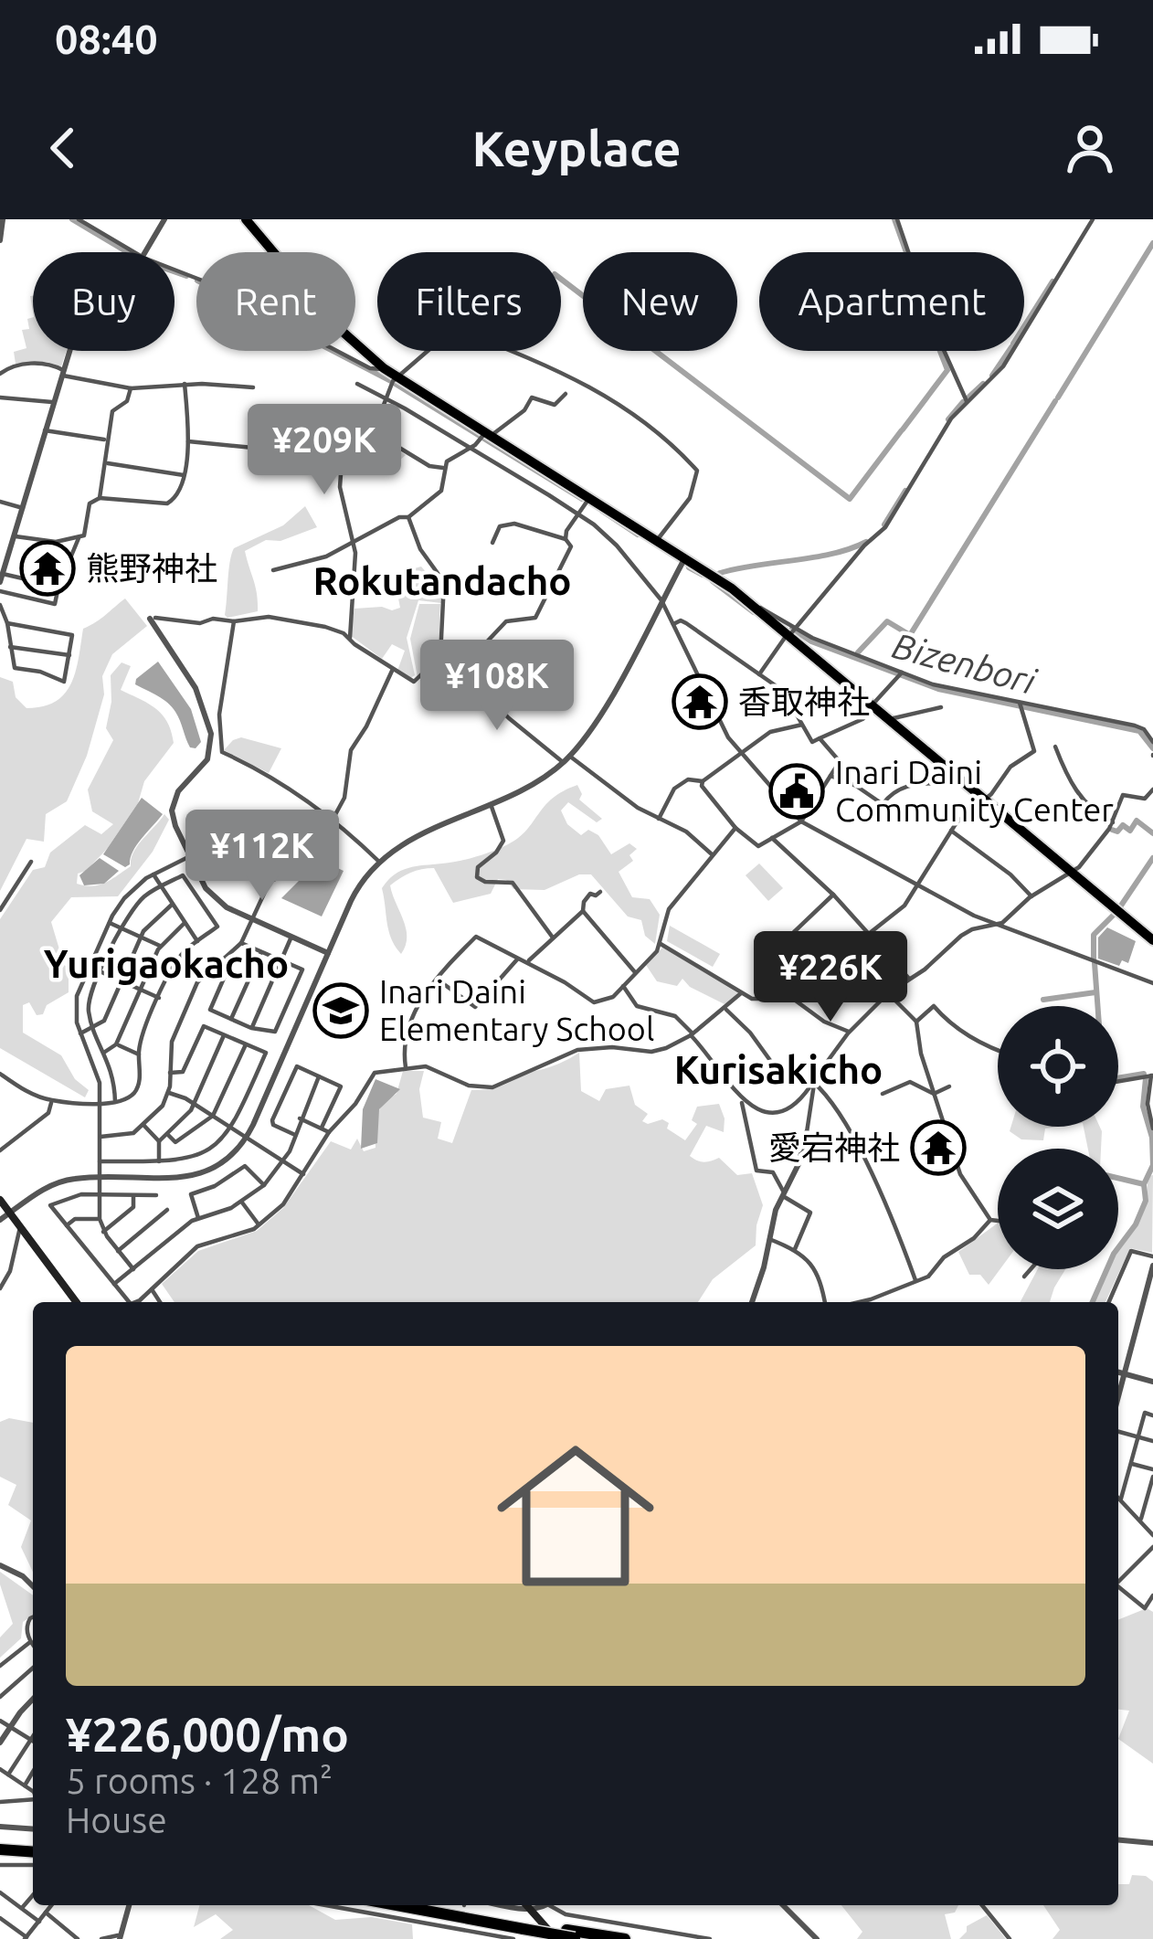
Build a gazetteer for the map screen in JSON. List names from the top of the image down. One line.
{"districts":["Rokutandacho","Yurigaokacho","Kurisakicho"],"water":["Bizenbori"],"places":{"temple":["熊野神社","香取神社","愛宕神社"],"public building":["Inari Daini Community Center"],"school or university":["Inari Daini Elementary School"]},"page":{"status":"08:40","header":"Keyplace","chip":["Buy","Rent","Filters","New","Apartment"],"price":["¥209K","¥108K","¥112K","¥226K"],"list":[{"name":"¥226,000/mo","note":"5 rooms · 128 m² · House"}]}}
